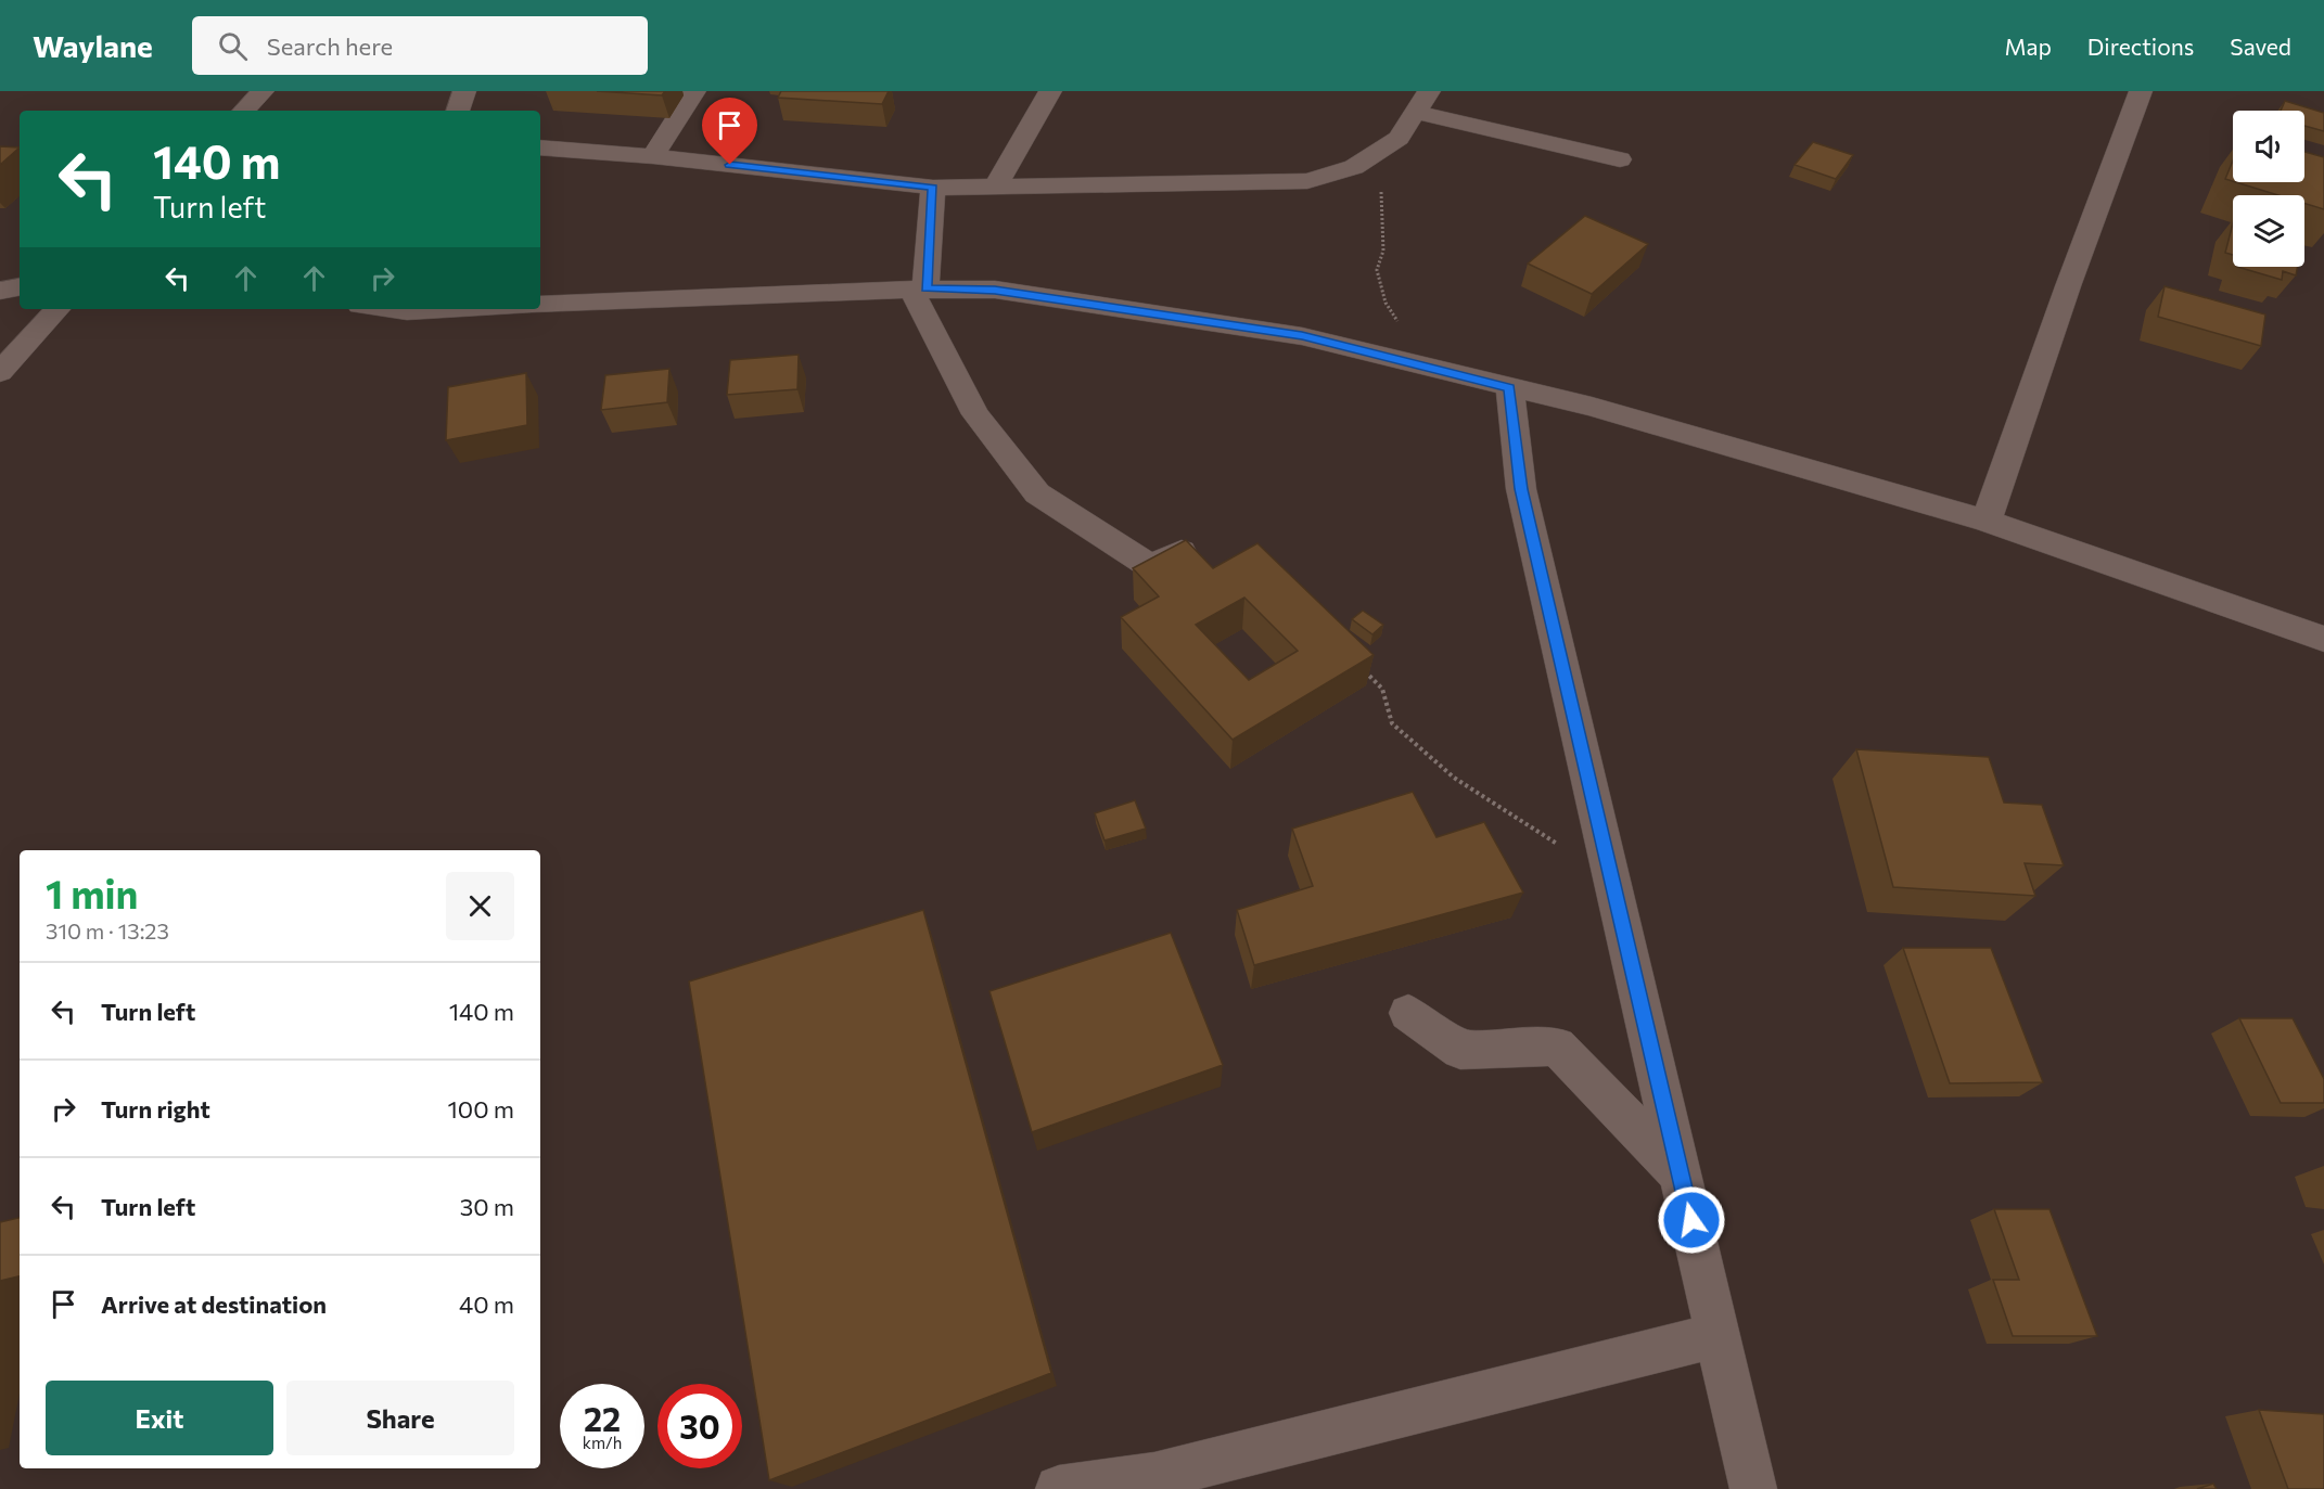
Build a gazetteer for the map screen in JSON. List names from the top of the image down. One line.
{"page":{"header":"Waylane","search":"Search here","nav":["Map","Directions","Saved"],"turn":["140 m","Turn left"],"heading":["1 min","310 m · 13:23"],"list":[{"name":"Turn left","value":"140 m"},{"name":"Turn right","value":"100 m"},{"name":"Turn left","value":"30 m"},{"name":"Arrive at destination","value":"40 m"}],"buttons":["Exit","Share"],"speed":"22 km/h","limit":"30"}}
